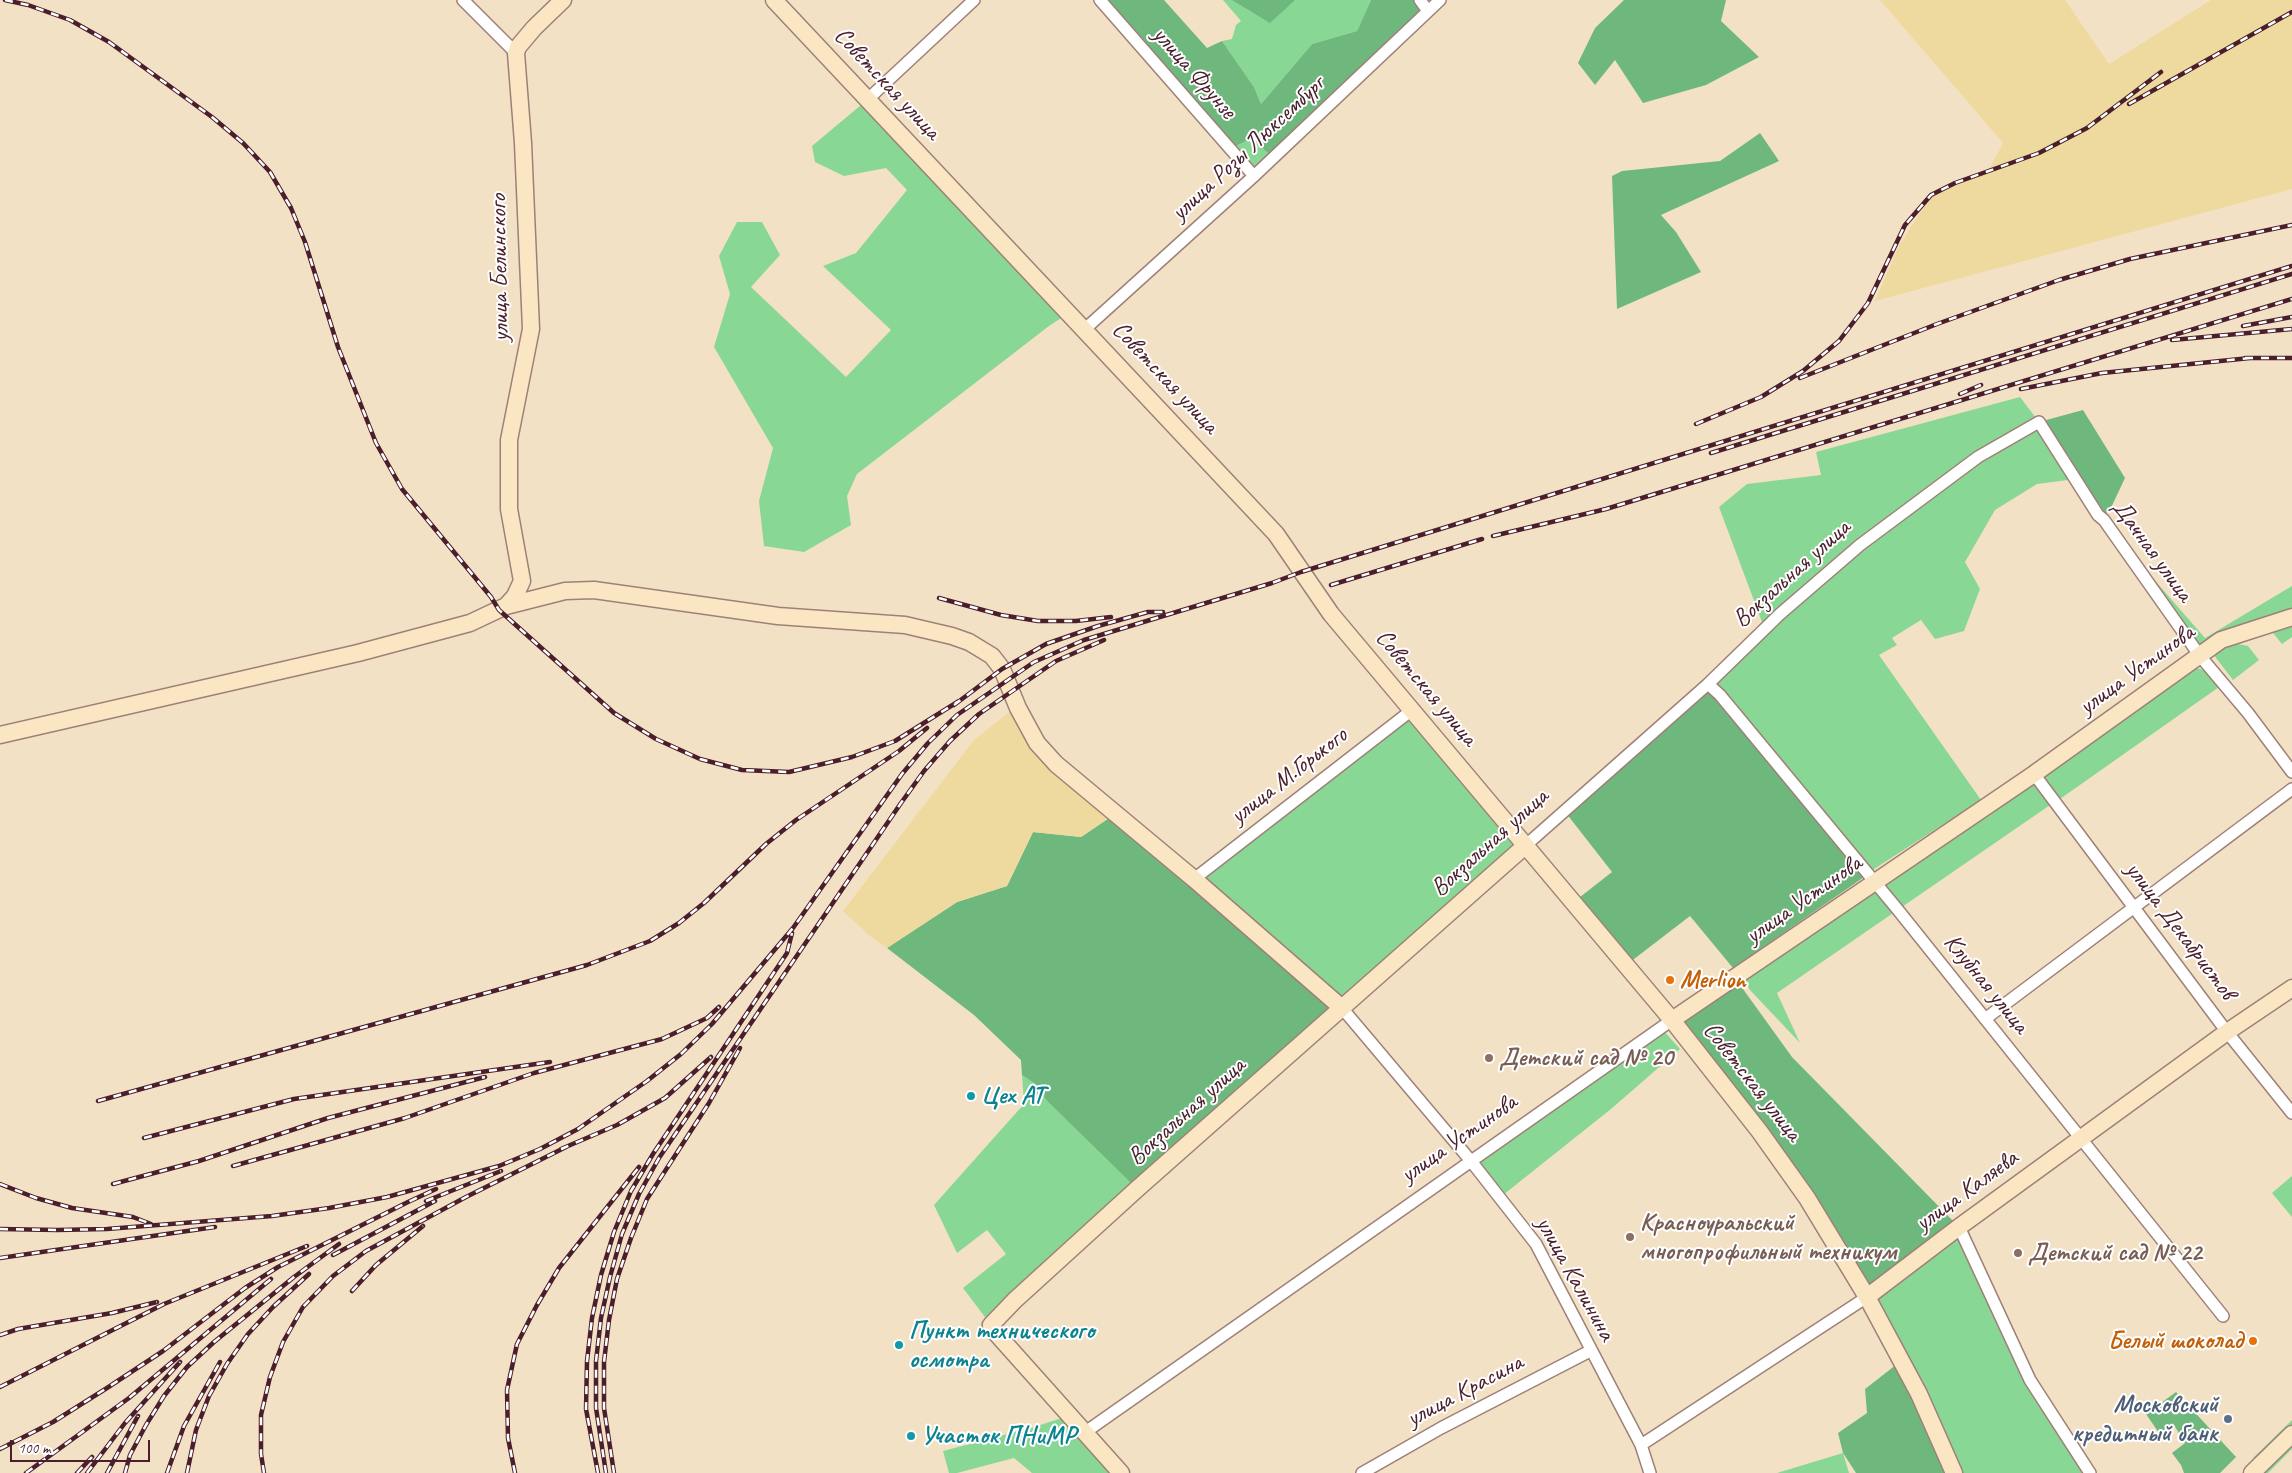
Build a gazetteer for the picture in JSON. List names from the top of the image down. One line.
{"streets":{"street":["улица Фрунзе","Советская улица","улица Розы Люксембург","улица Белинского","Дачная улица","Вокзальная улица","улица Устинова","улица М.Горького","улица Декабристов","Клубная улица","улица Каляева","улица Калинина","улица Красина"]},"crossings":[["улица Фрунзе","улица Розы Люксембург"],["Советская улица","улица Розы Люксембург"],["Советская улица","Вокзальная улица"],["Советская улица","улица Устинова"],["Советская улица","улица М.Горького"],["Советская улица","улица Каляева"],["Дачная улица","Вокзальная улица"],["Дачная улица","улица Устинова"],["Вокзальная улица","улица Устинова"],["Вокзальная улица","Клубная улица"],["Вокзальная улица","улица Калинина"],["улица Устинова","улица Декабристов"],["улица Устинова","Клубная улица"],["улица Устинова","улица Калинина"],["улица Декабристов","улица Каляева"],["Клубная улица","улица Каляева"],["улица Каляева","улица Калинина"],["улица Калинина","улица Красина"]],"places":["Merlion","Детский сад № 20","Цех АТ","Красноуральский многопрофильный техникум","Детский сад № 22","Белый шоколад","Пункт технического осмотра","Московский кредитный банк","Участок ПНиМР"],"scale_bar":"100 m"}
